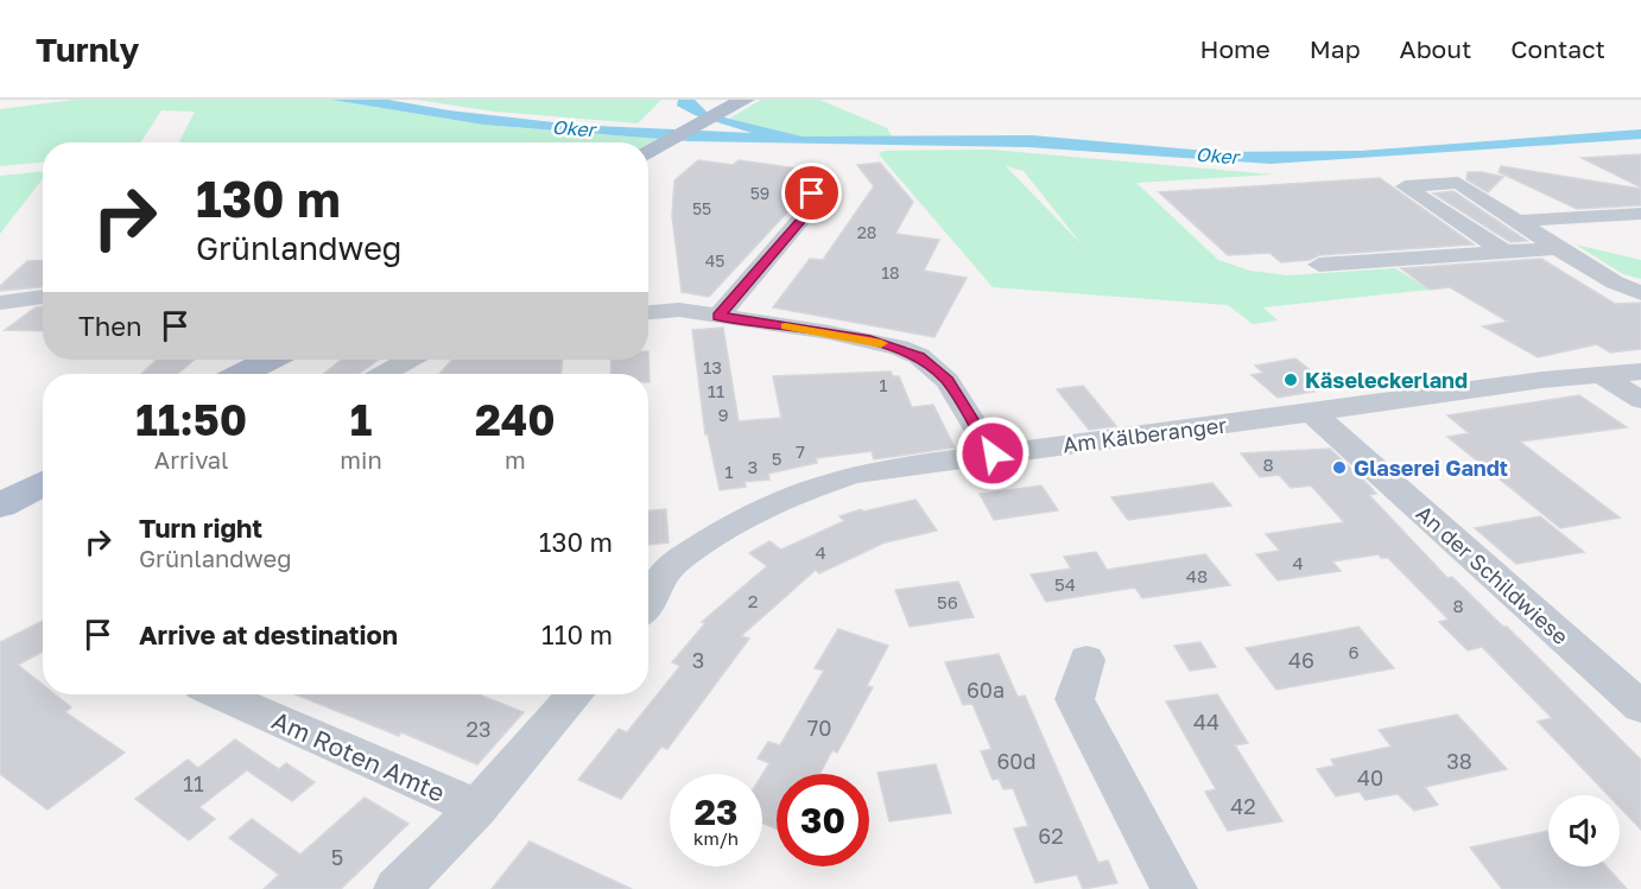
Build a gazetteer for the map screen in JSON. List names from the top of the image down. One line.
{"streets":{"street":["Am Kälberanger","An der Schildwiese","Am Roten Amte"]},"crossings":[["Am Kälberanger","An der Schildwiese"]],"water":["Oker"],"places":["Käseleckerland","Glaserei Gandt"],"house_numbers":["59","55","28","45","18","13","1","11","9","7","5","8","3","1","4","4","48","54","2","56","8","6","3","46","60a","44","70","23","60d","38","40","11","42","62","5"],"page":{"header":"Turnly","nav":["Home","Map","About","Contact"],"turn":["130 m","Grünlandweg"],"then":"Then","eta":["11:50","Arrival","1","min","240","m"],"list":[{"name":"Turn right","note":"Grünlandweg","value":"130 m"},{"name":"Arrive at destination","value":"110 m"}],"speed":"23 km/h","limit":"30"}}
